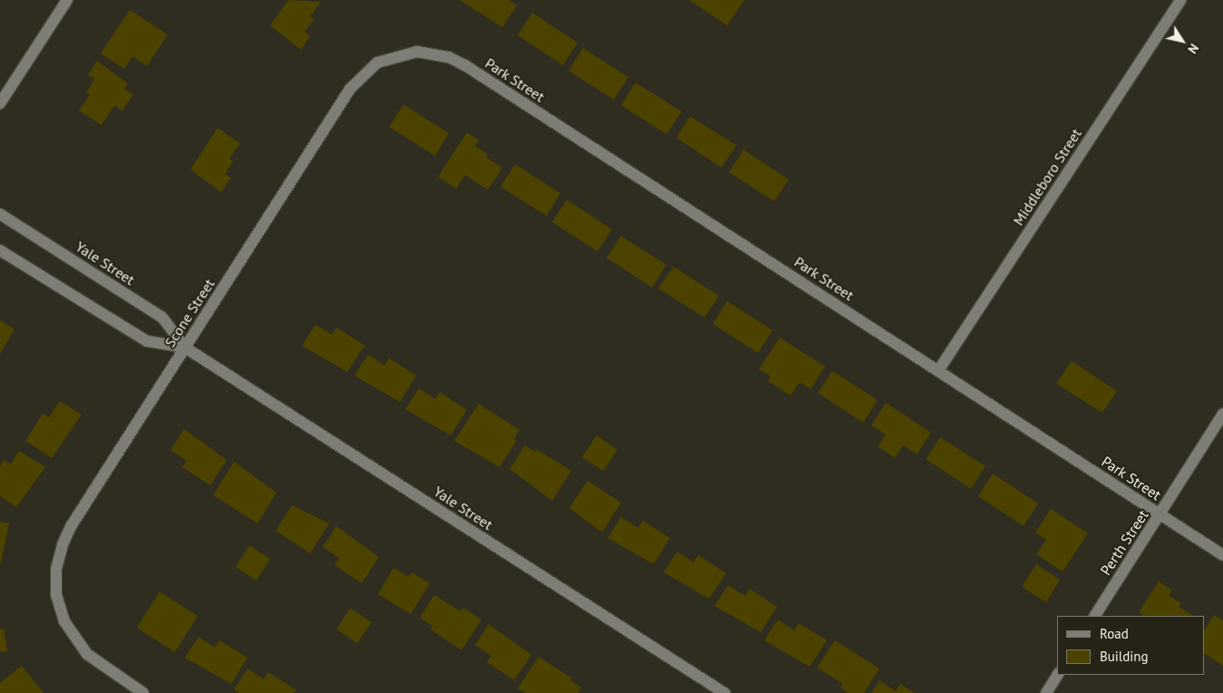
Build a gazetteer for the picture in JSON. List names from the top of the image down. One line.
{"streets":{"street":["Park Street","Middleboro Street","Yale Street","Scone Street","Perth Street"]},"crossings":[["Park Street","Middleboro Street"],["Park Street","Scone Street"],["Park Street","Perth Street"],["Yale Street","Scone Street"]],"legend":["Road","Building"],"north":"bottom right"}
